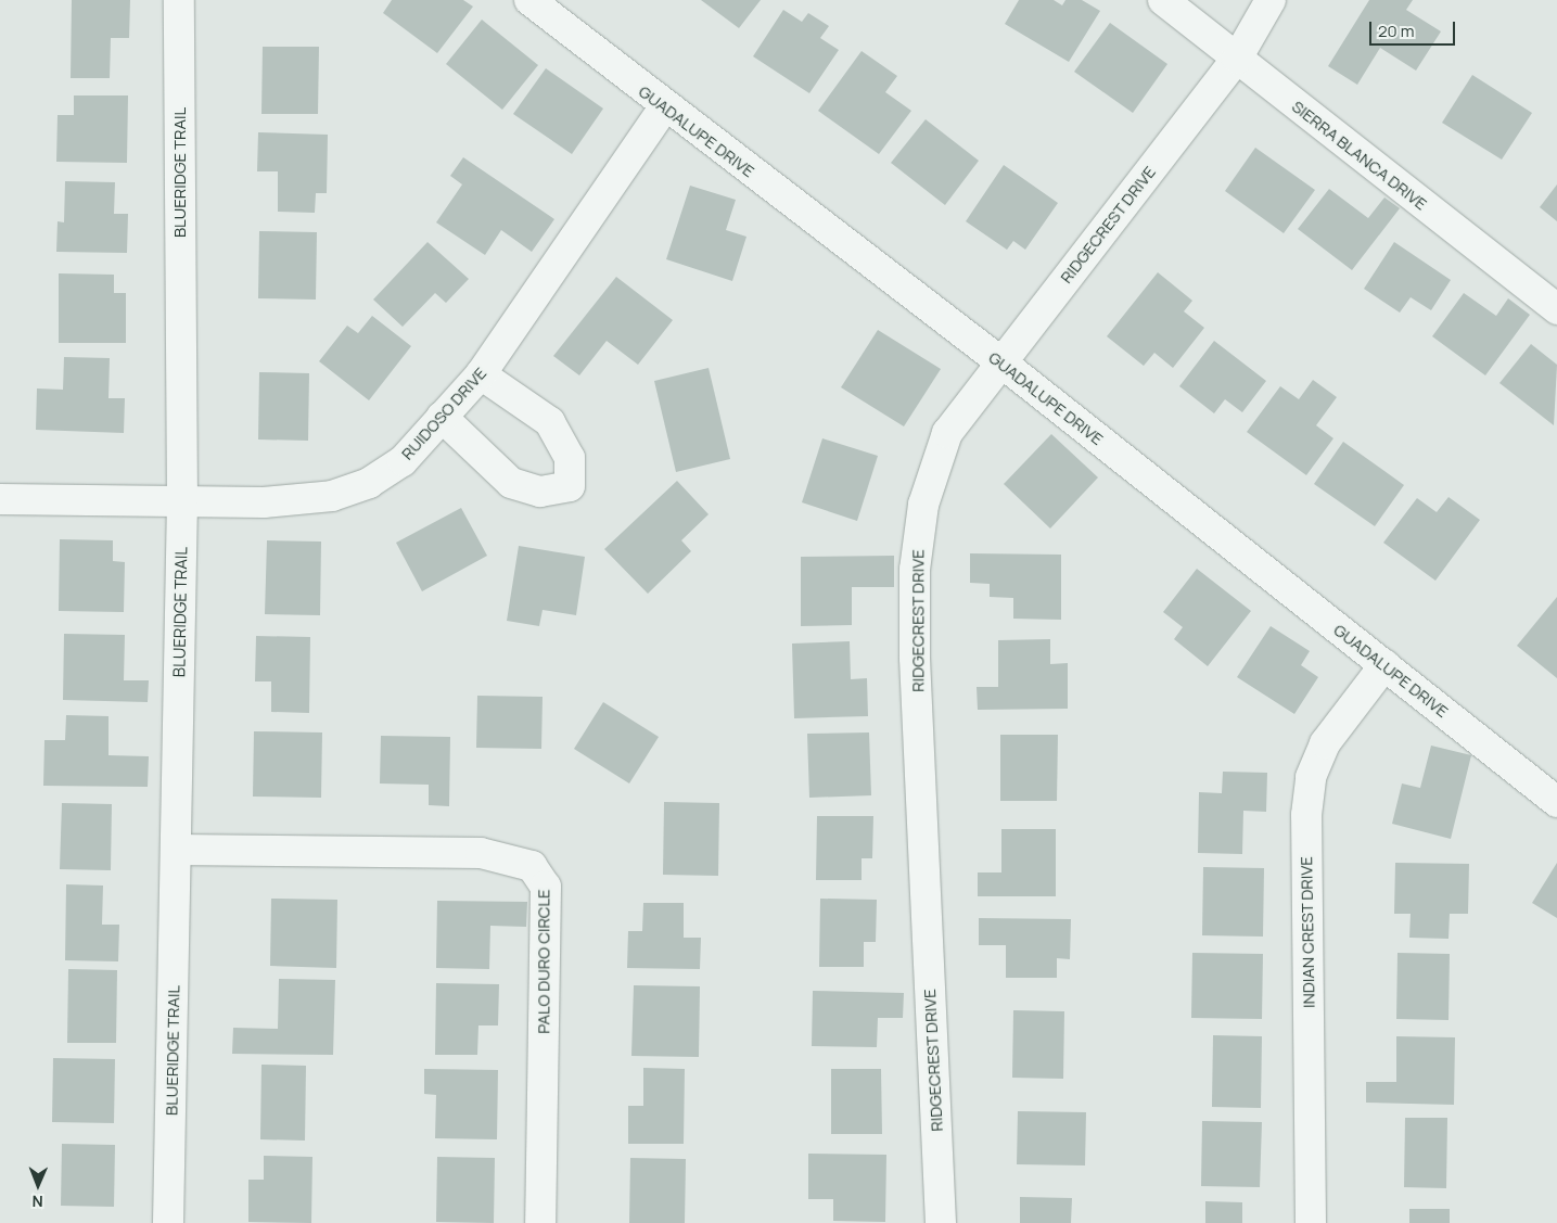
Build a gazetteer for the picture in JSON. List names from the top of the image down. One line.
{"streets":{"street":["GUADALUPE DRIVE","SIERRA BLANCA DRIVE","BLUERIDGE TRAIL","RIDGECREST DRIVE","RUIDOSO DRIVE","INDIAN CREST DRIVE","PALO DURO CIRCLE"]},"crossings":[["GUADALUPE DRIVE","RIDGECREST DRIVE"],["GUADALUPE DRIVE","RUIDOSO DRIVE"],["GUADALUPE DRIVE","INDIAN CREST DRIVE"],["SIERRA BLANCA DRIVE","RIDGECREST DRIVE"],["BLUERIDGE TRAIL","RUIDOSO DRIVE"],["BLUERIDGE TRAIL","PALO DURO CIRCLE"]],"scale_bar":"20 m","north":"bottom"}
